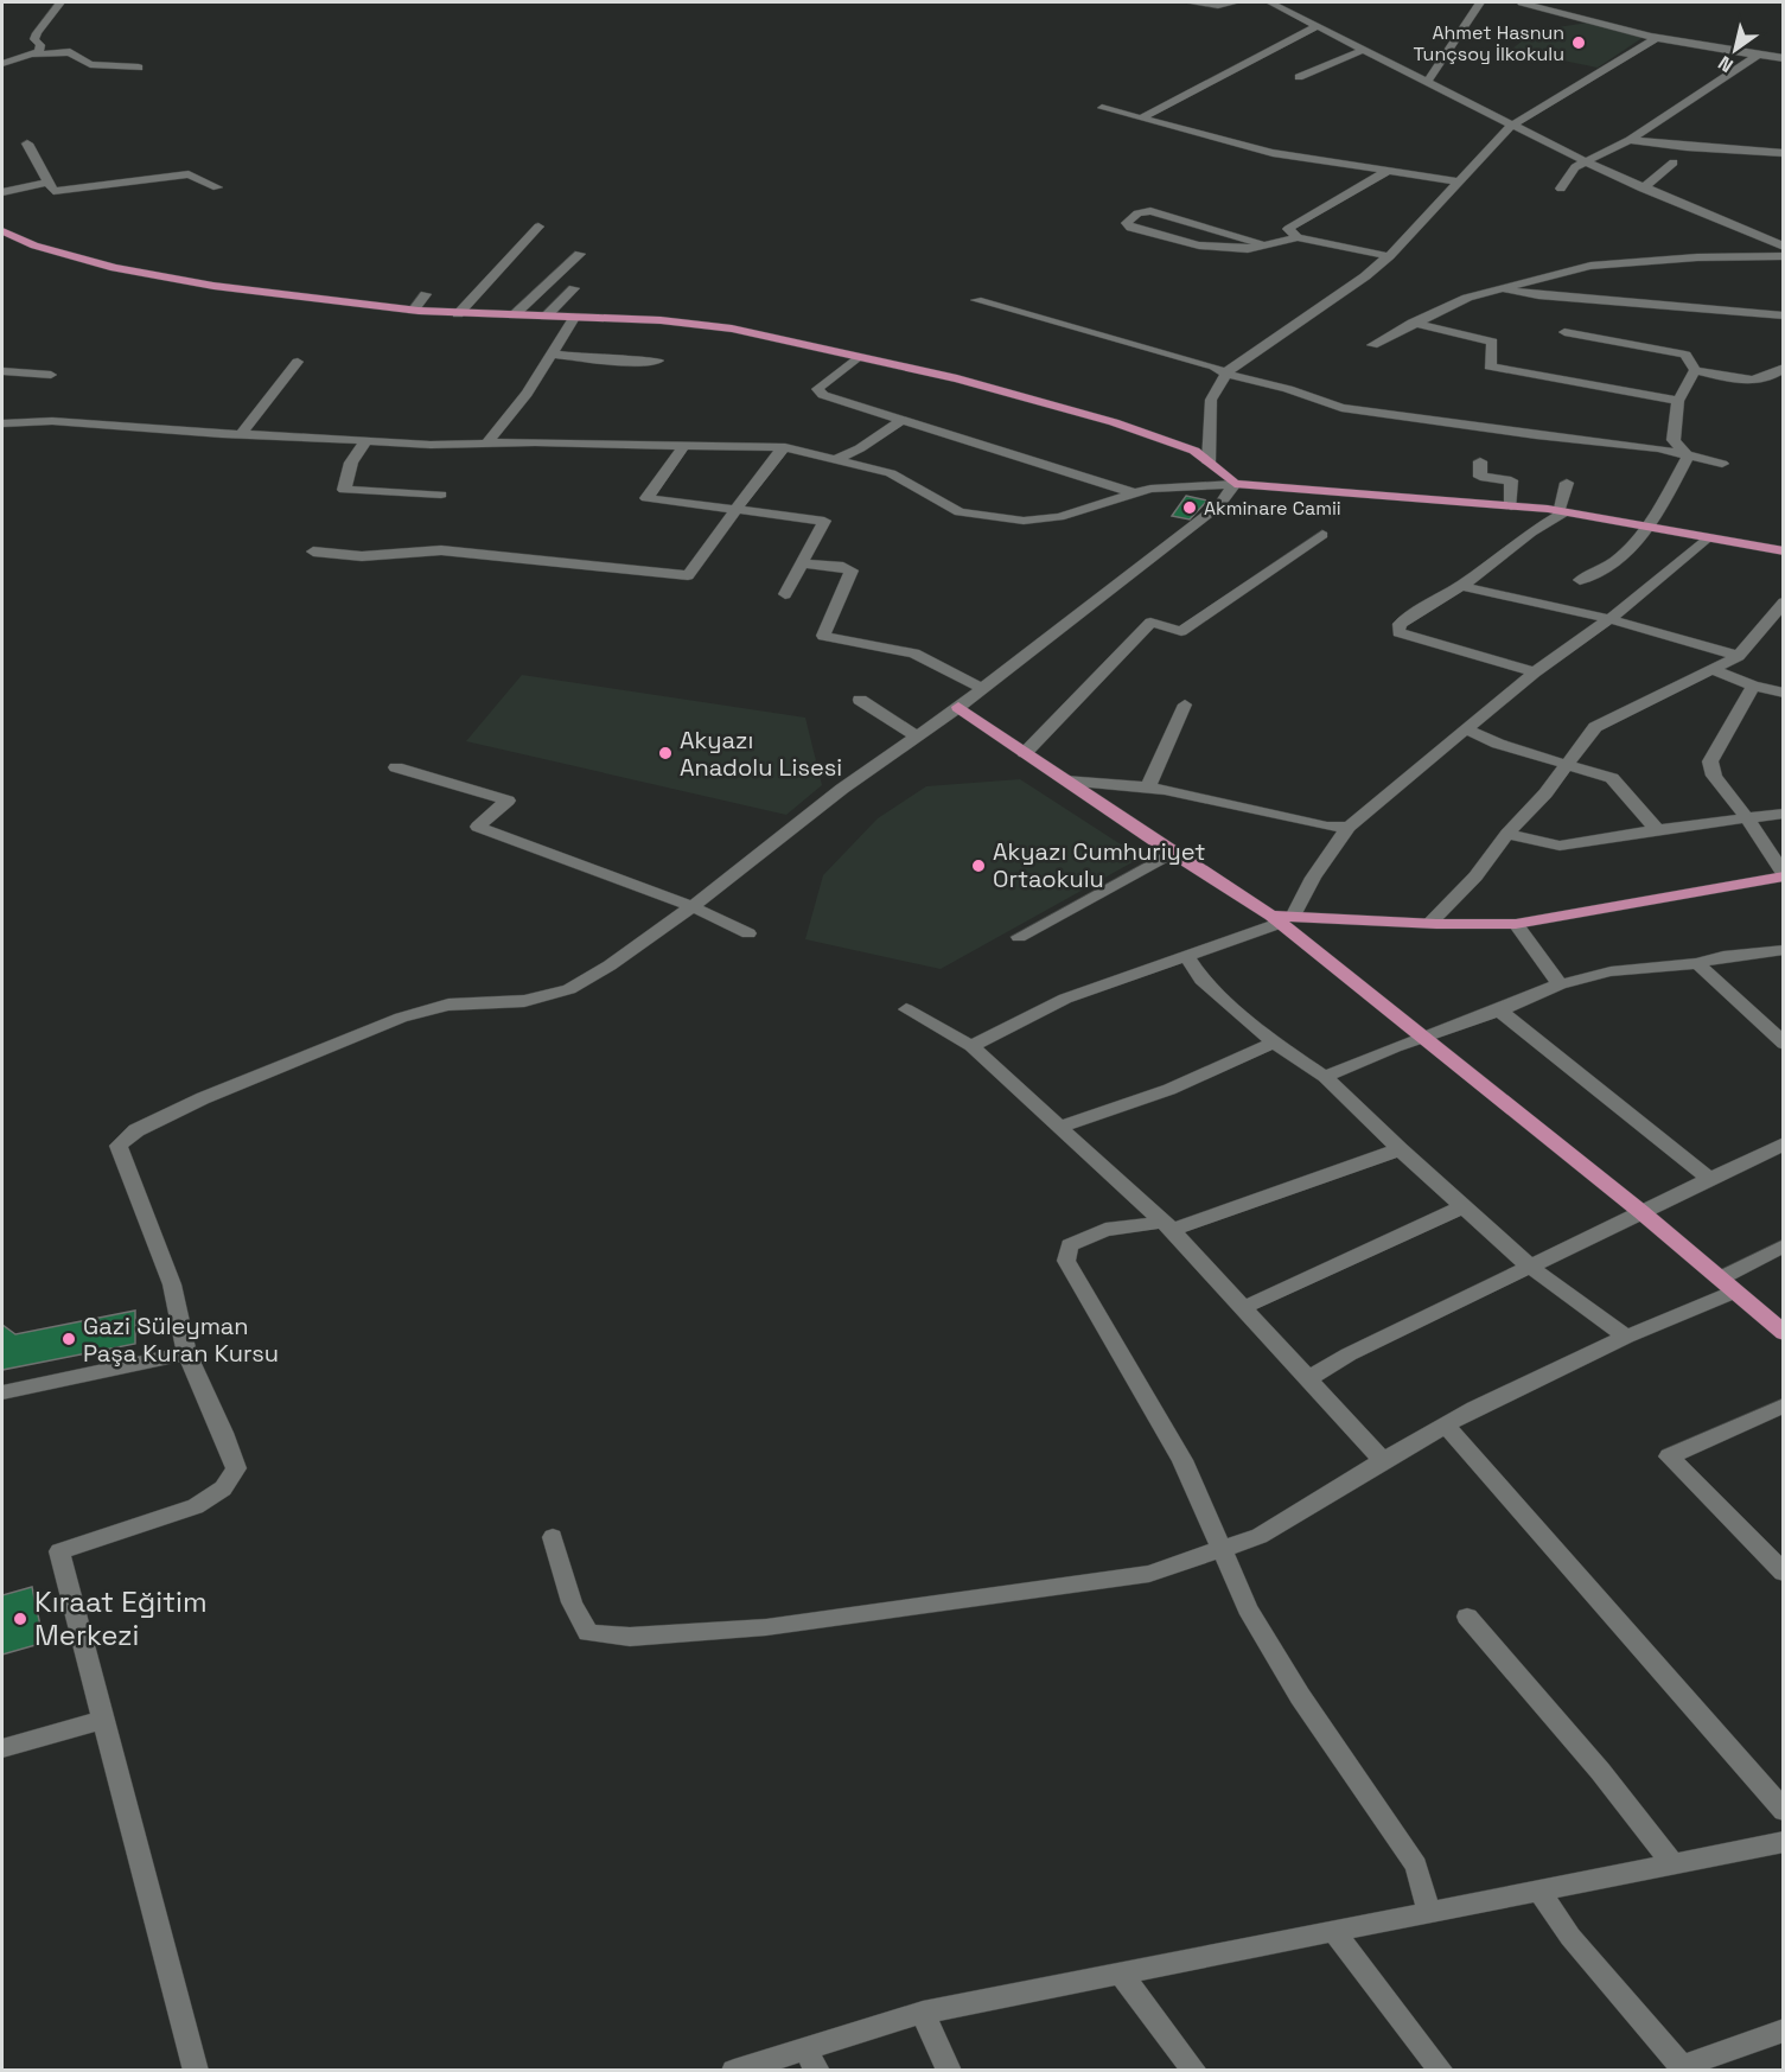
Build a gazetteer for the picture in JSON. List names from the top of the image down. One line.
{"places":["Ahmet Hasnun Tunçsoy İlkokulu","Akminare Camii","Akyazı Anadolu Lisesi","Akyazı Cumhuriyet Ortaokulu","Gazi Süleyman Paşa Kuran Kursu","Kıraat Eğitim Merkezi"],"north":"bottom left"}
